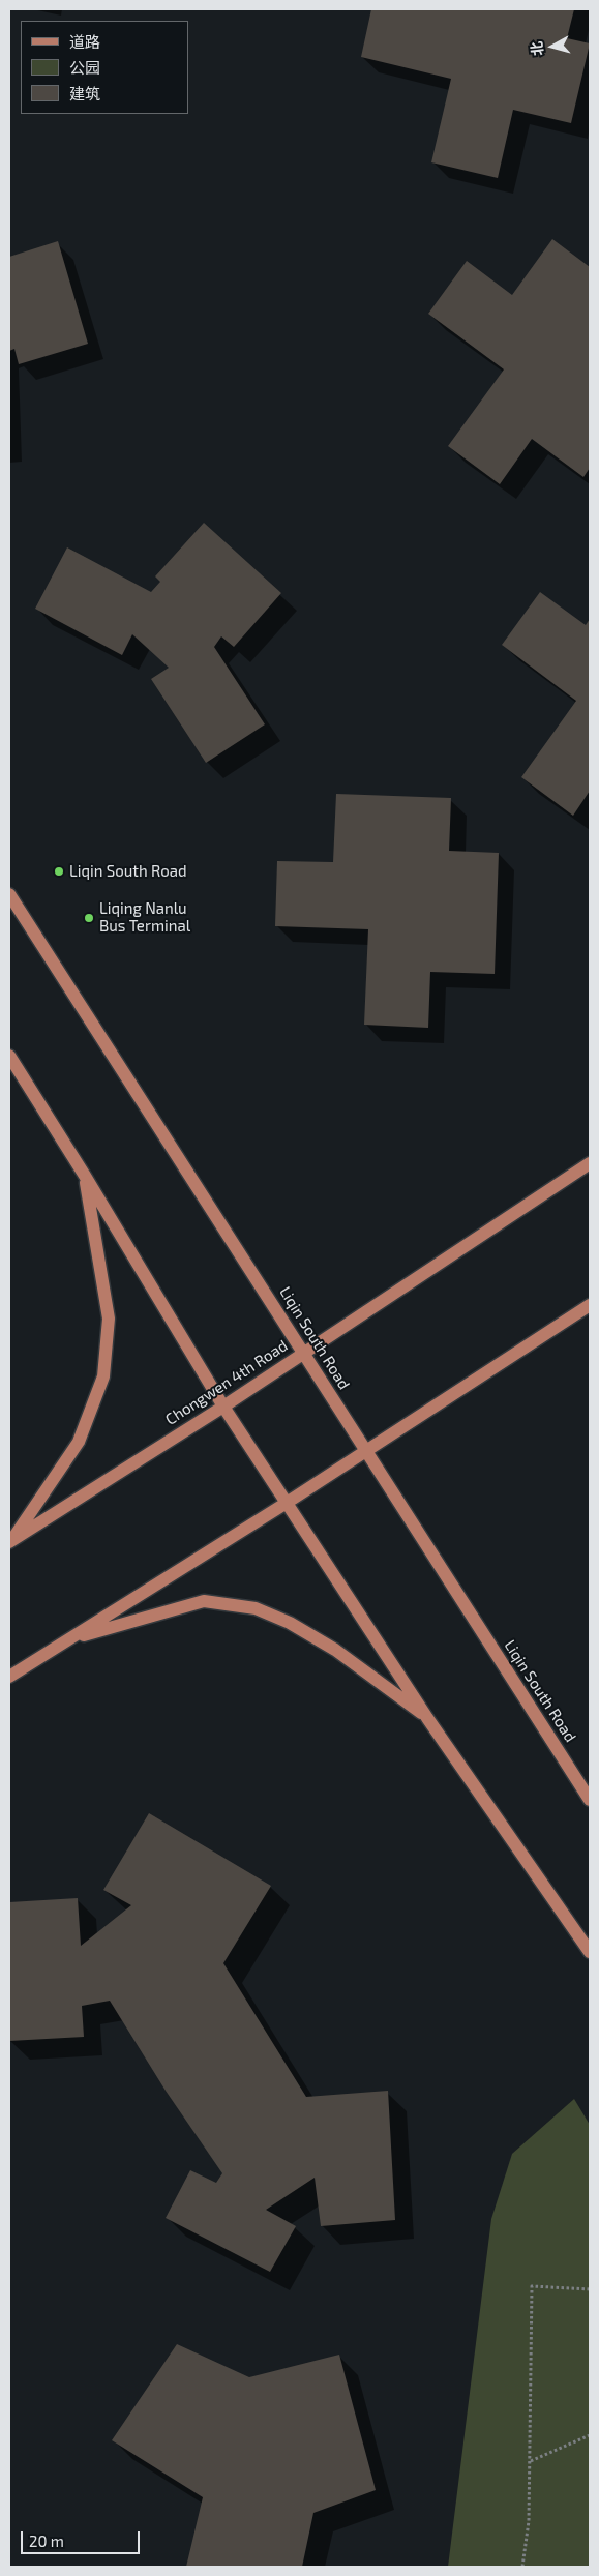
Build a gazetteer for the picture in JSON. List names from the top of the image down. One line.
{"streets":{"main road":["Liqin South Road","Chongwen 4th Road"]},"crossings":[["Liqin South Road","Chongwen 4th Road"]],"places":["Liqin South Road","Liqing Nanlu Bus Terminal"],"legend":["道路","公园","建筑"],"scale_bar":"20 m","north":"left"}
